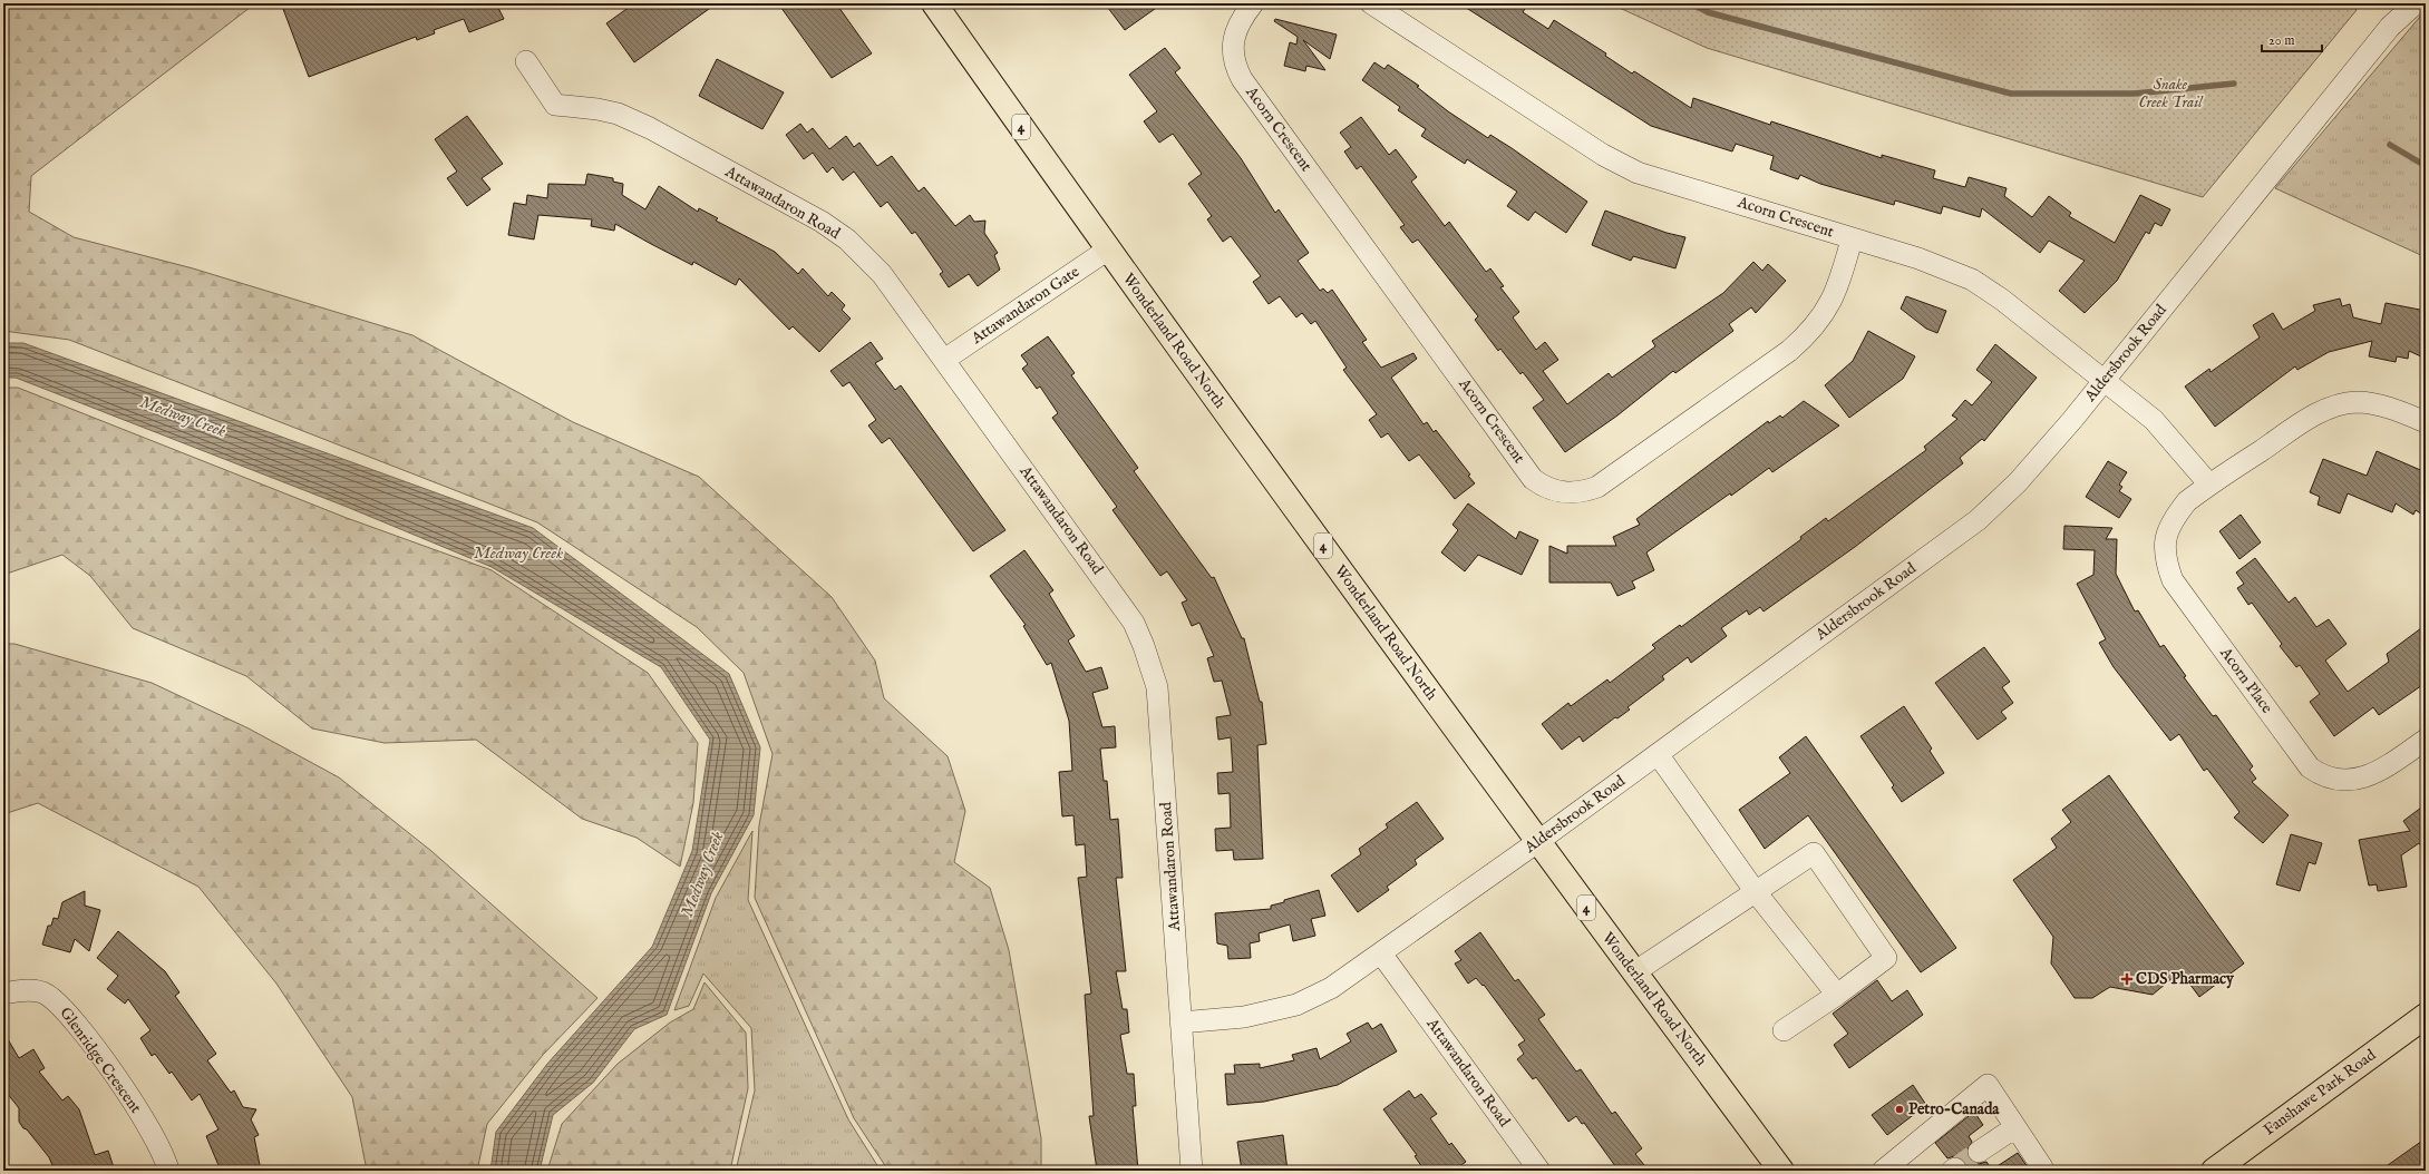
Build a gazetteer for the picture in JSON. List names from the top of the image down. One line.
{"streets":{"main road":["4","Wonderland Road North","Fanshawe Park Road"],"street":["Acorn Crescent","Attawandaron Road","Attawandaron Gate","Aldersbrook Road","Acorn Place","Glenridge Crescent"]},"crossings":[["Acorn Crescent","Aldersbrook Road"],["Attawandaron Road","Attawandaron Gate"],["Attawandaron Road","Aldersbrook Road"],["Attawandaron Gate","Wonderland Road North"],["Wonderland Road North","Aldersbrook Road"]],"water":["Medway Creek"],"parks":["Snake Creek Trail"],"places":{"health":["CDS Pharmacy"],"other":["Petro-Canada"]},"scale_bar":"20 m"}
